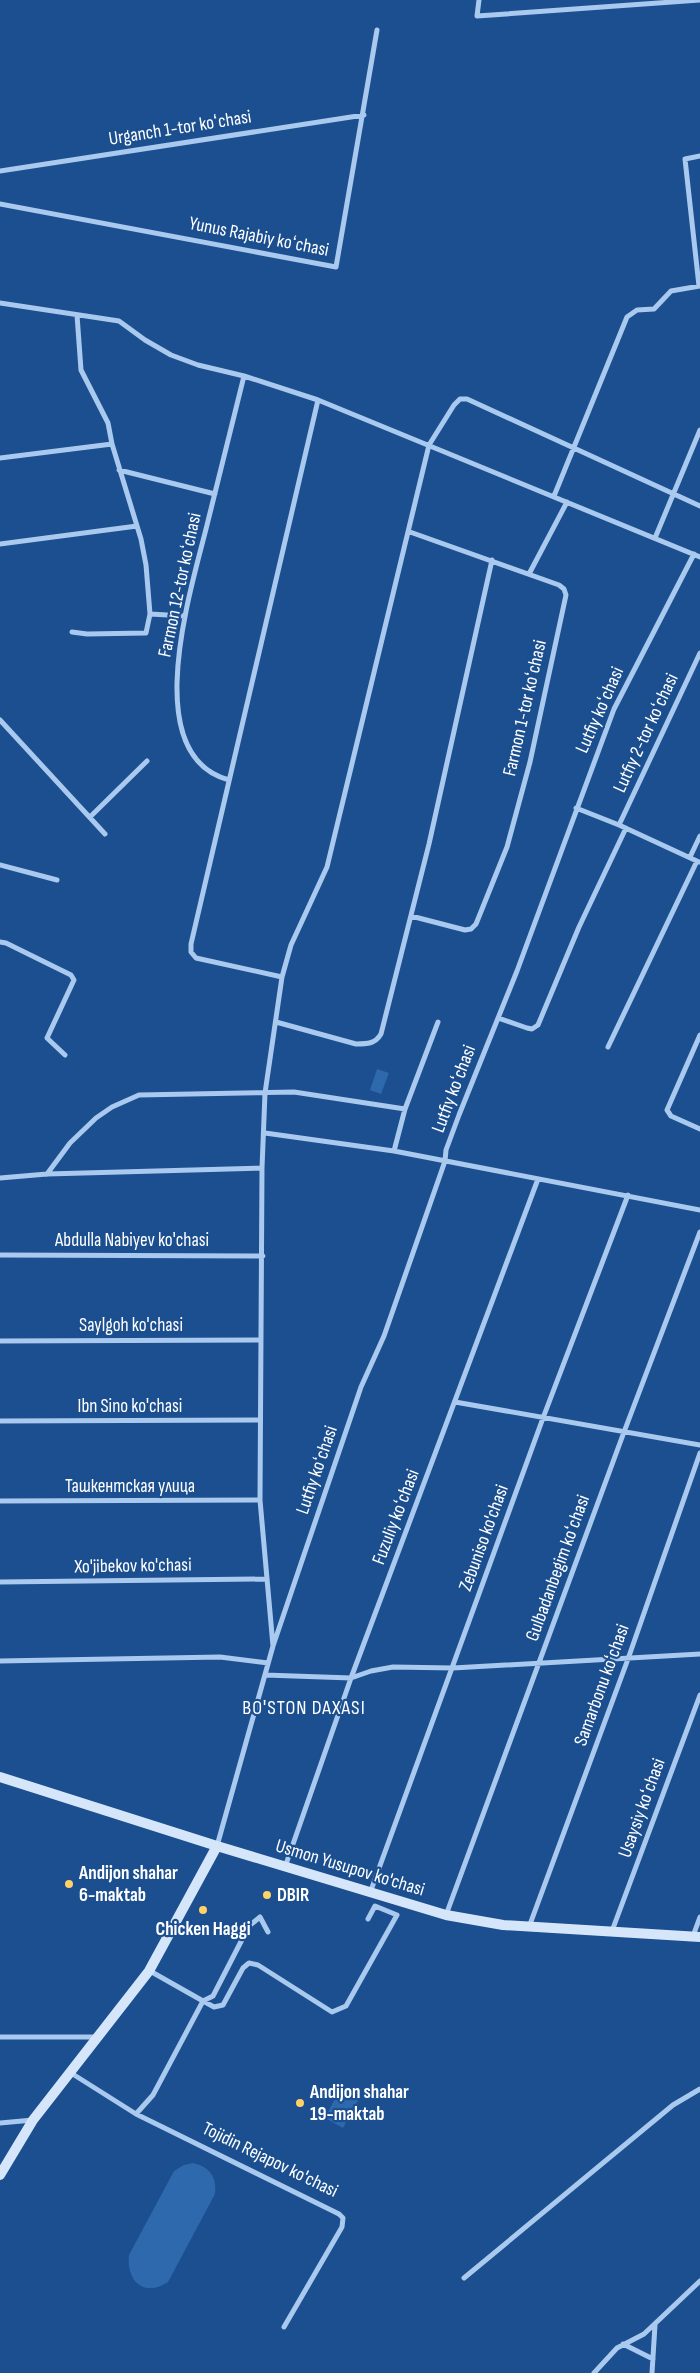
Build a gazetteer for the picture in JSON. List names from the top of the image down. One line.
{"streets":{"main road":["Usmon Yusupov ko'chasi"],"street":["Urganch 1-tor koʻchasi","Yunus Rajabiy koʻchasi","Farmon 12-tor koʻchasi","Farmon 1-tor koʻchasi","Lutfiy koʻchasi","Lutfiy 2-tor koʻchasi","Abdulla Nabiyev ko'chasi","Saylgoh ko'chasi","Ibn Sino ko'chasi","Ташкентская улица","Fuzuliy koʻchasi","Zebuniso ko'chasi","Xo'jibekov ko'chasi","Gulbadanbegim koʻchasi","Samarbonu koʻchasi","Usaysiy koʻchasi","Tojidin Rejapov ko'chasi"]},"crossings":[["Urganch 1-tor koʻchasi","Yunus Rajabiy koʻchasi"],["Fuzuliy koʻchasi","Usmon Yusupov ko'chasi"],["Zebuniso ko'chasi","Usmon Yusupov ko'chasi"],["Gulbadanbegim koʻchasi","Usmon Yusupov ko'chasi"],["Samarbonu koʻchasi","Usmon Yusupov ko'chasi"],["Usaysiy koʻchasi","Usmon Yusupov ko'chasi"]],"districts":["BO'STON DAXASI"],"places":["Andijon shahar 6-maktab","DBIR","Chicken Haggi","Andijon shahar 19-maktab"]}
